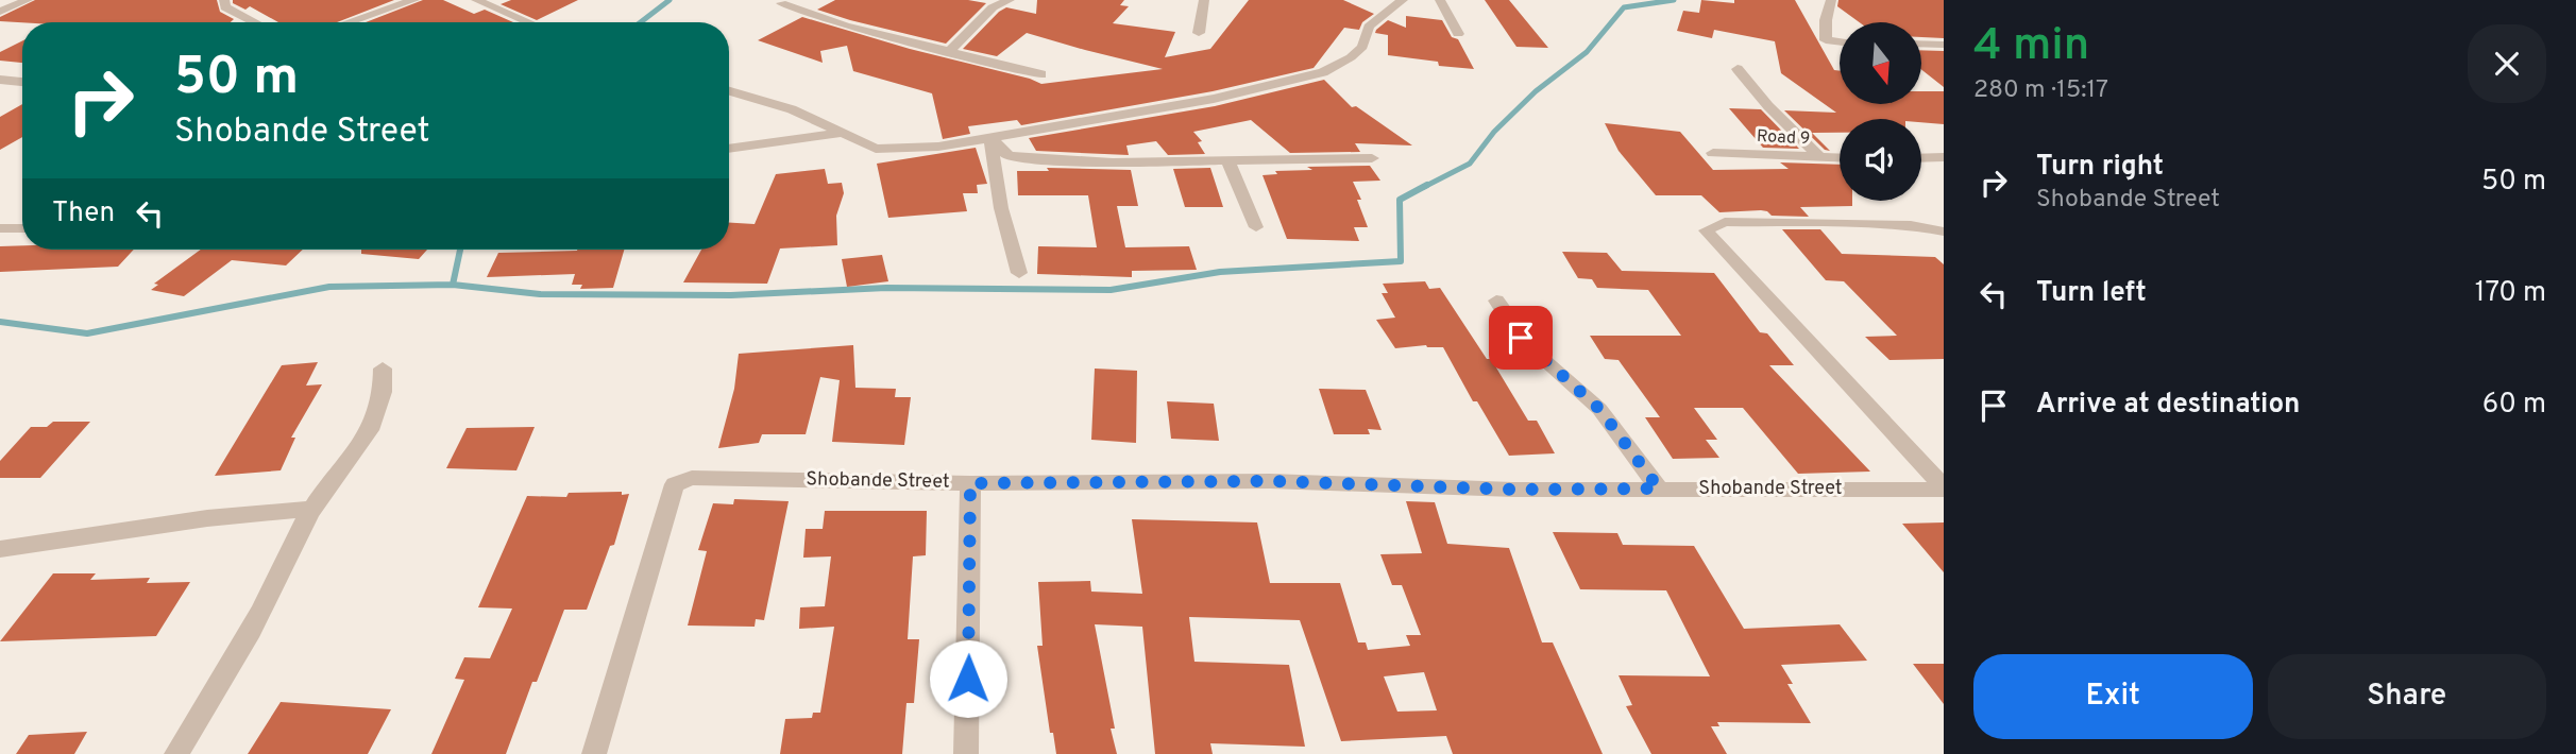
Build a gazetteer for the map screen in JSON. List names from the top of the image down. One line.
{"streets":{"street":["Road 9","Shobande Street"]},"north":"bottom","page":{"heading":["4 min","280 m · 15:17"],"turn":["50 m","Shobande Street"],"list":[{"name":"Turn right","note":"Shobande Street","value":"50 m"},{"name":"Turn left","value":"170 m"},{"name":"Arrive at destination","value":"60 m"}],"then":"Then","buttons":["Exit","Share"]}}
